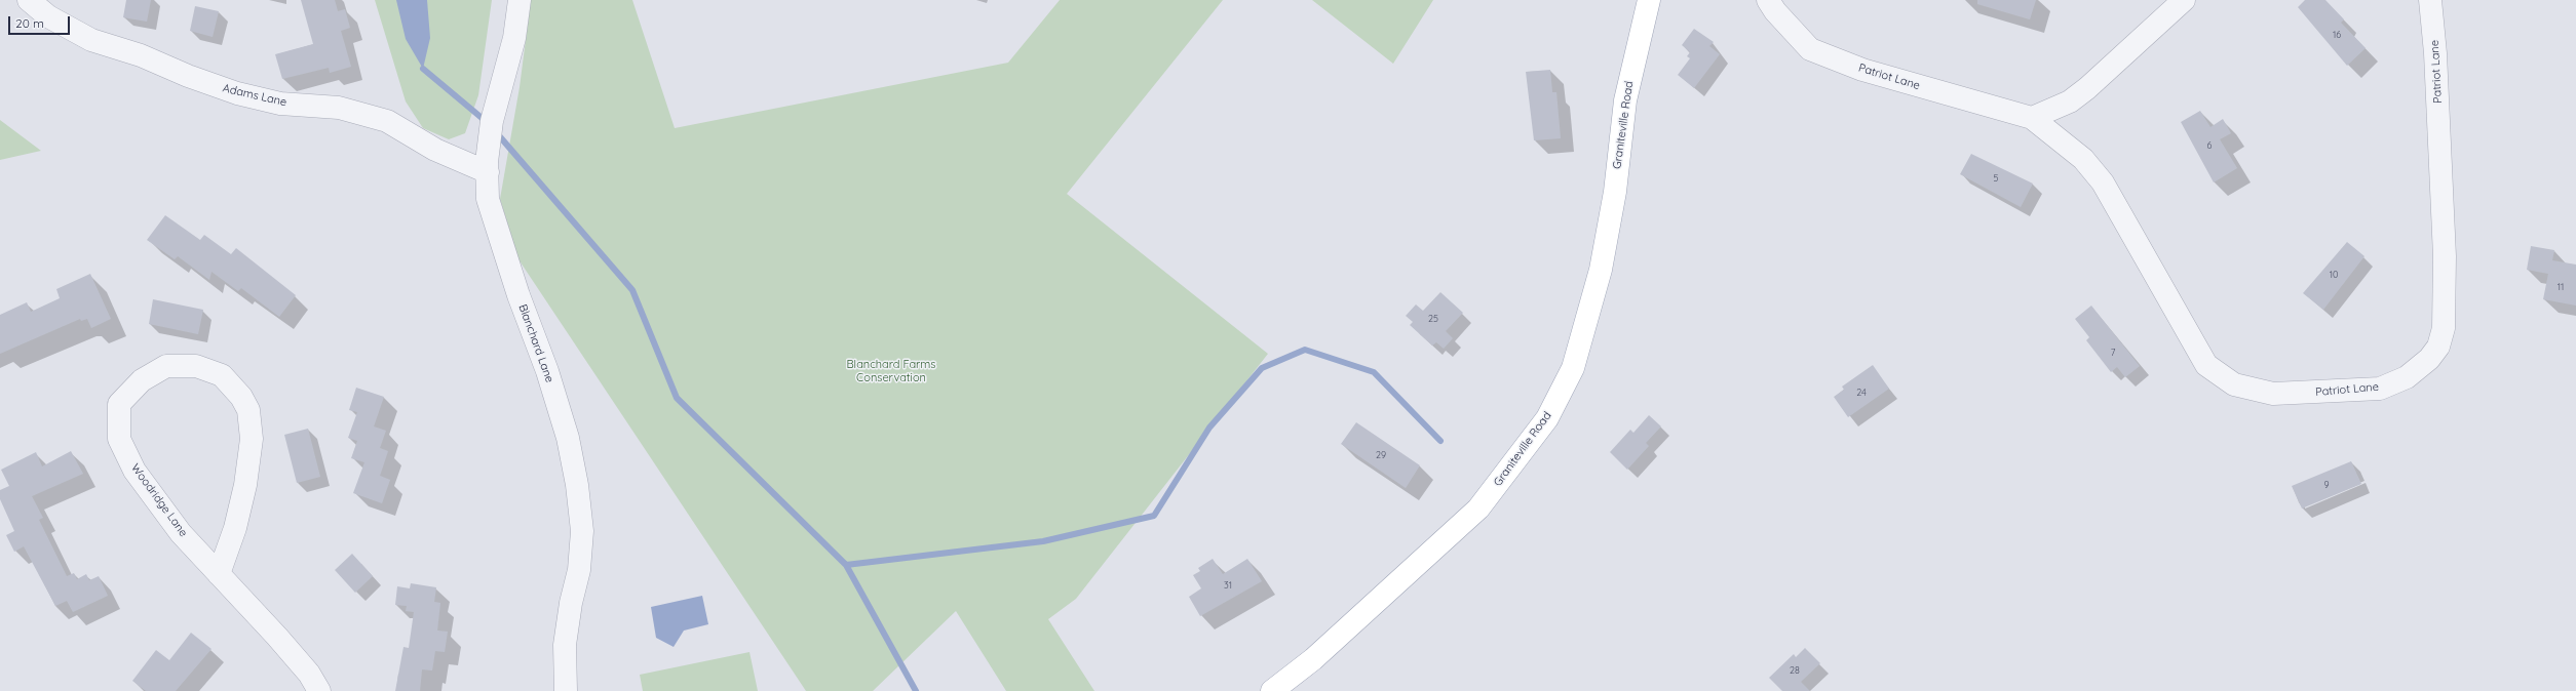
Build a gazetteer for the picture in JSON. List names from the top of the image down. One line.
{"streets":{"main road":["Graniteville Road"],"street":["Patriot Lane","Adams Lane","Blanchard Lane","Woodridge Lane"]},"crossings":[["Adams Lane","Blanchard Lane"]],"parks":["Blanchard Farms Conservation"],"house_numbers":["16","6","5","10","11","25","7","24","29","9","31","28"],"scale_bar":"20 m"}
